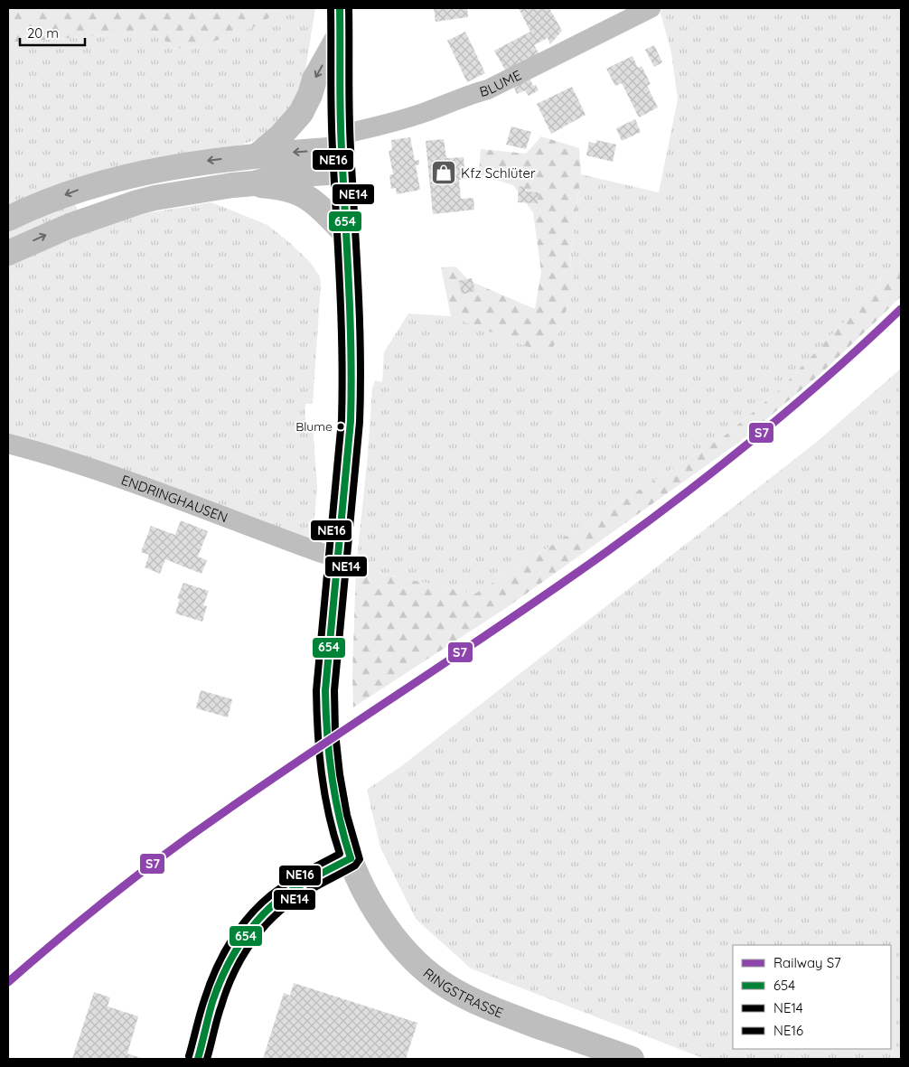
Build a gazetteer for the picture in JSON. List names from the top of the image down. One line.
{"streets":{"main road":["RINGSTRASSE"],"street":["BLUME","ENDRINGHAUSEN"]},"crossings":[["BLUME","RINGSTRASSE"],["ENDRINGHAUSEN","RINGSTRASSE"]],"places":{"shop":["Kfz Schlüter"],"other":["Blume"]},"lines":["transit line 654","transit line NE14","transit line NE16","rail line S7"],"legend":["Railway S7","654","NE14","NE16"],"scale_bar":"20 m"}
